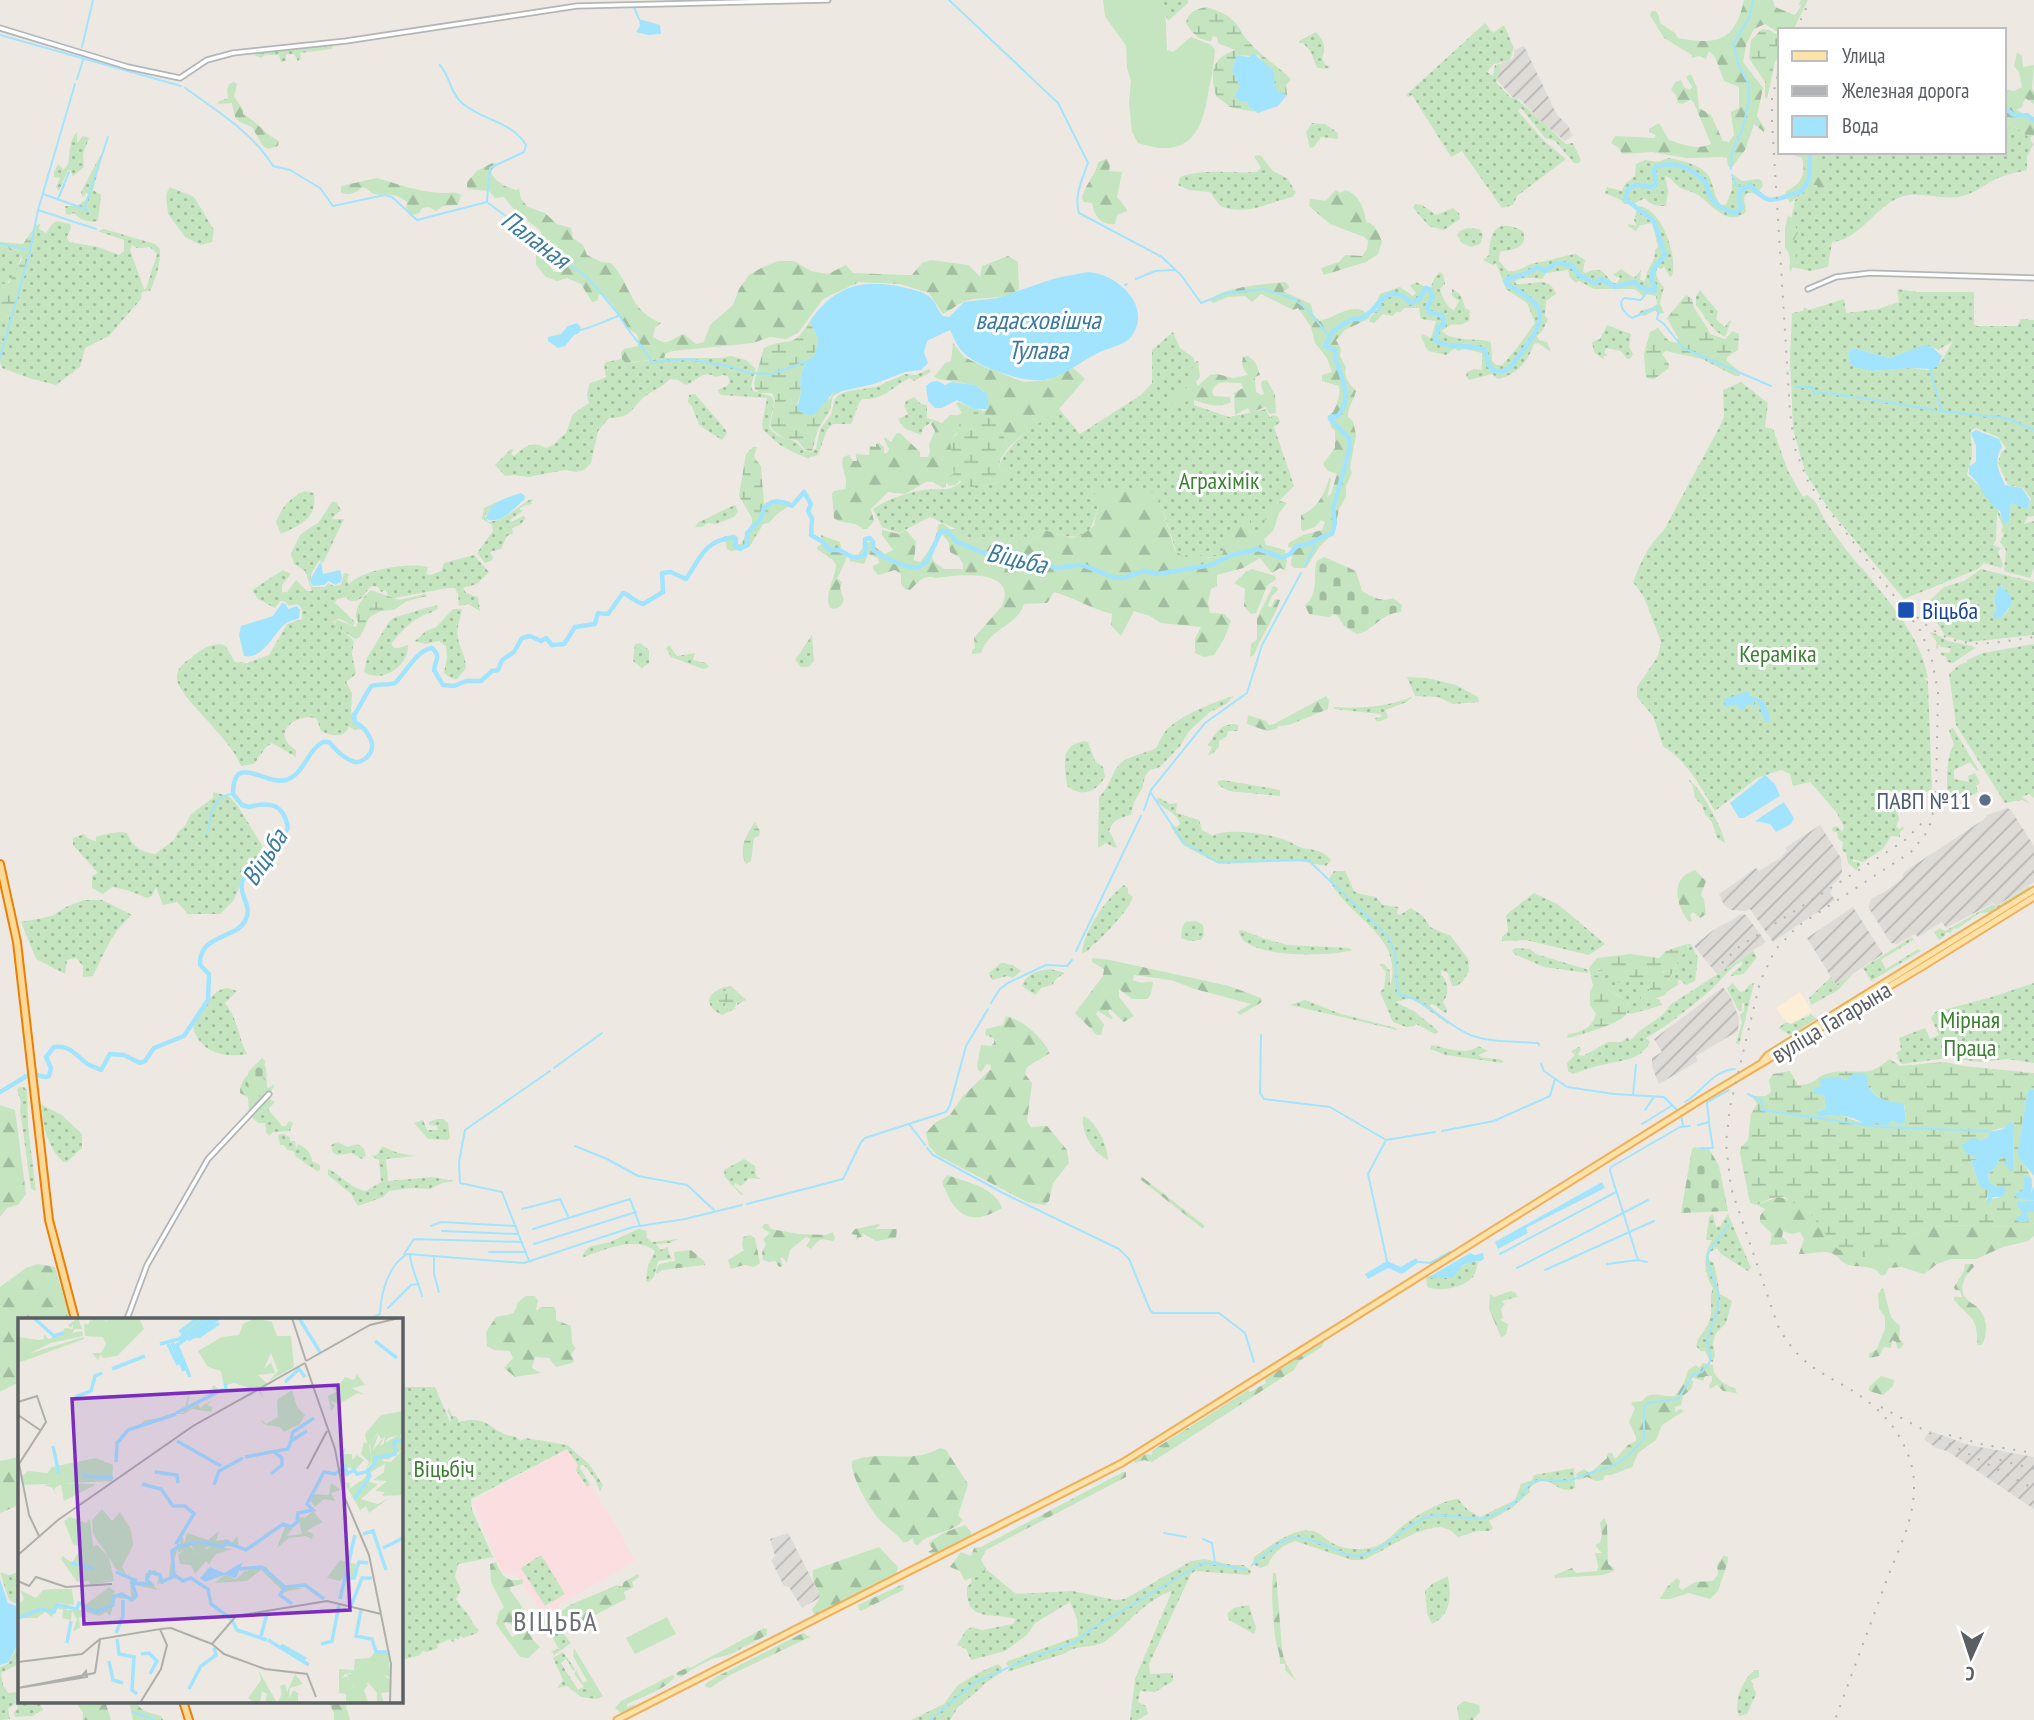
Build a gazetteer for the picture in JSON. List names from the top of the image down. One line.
{"streets":{"main road":["вуліца Гагарына"]},"districts":["ВІЦЬБА"],"water":["Паланая","вадасховішча Тулава","Віцьба"],"parks":["Аграхімік","Кераміка","Мірная Праца","Віцьбіч"],"places":{"transit":["Віцьба"],"other":["ПАВП №11"]},"legend":["Улица","Железная дорога","Вода"],"north":"bottom"}
